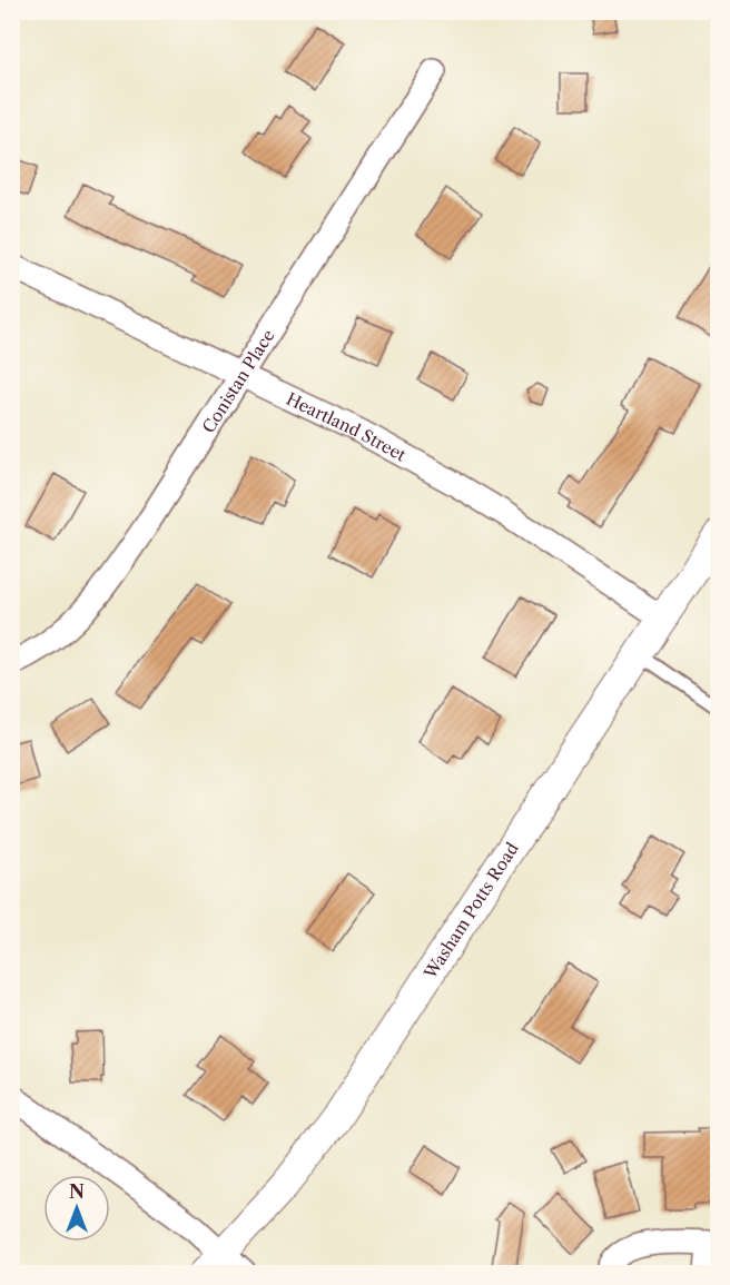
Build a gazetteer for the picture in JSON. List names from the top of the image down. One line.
{"streets":{"street":["Conistan Place","Heartland Street","Washam Potts Road"]},"crossings":[["Conistan Place","Heartland Street"],["Heartland Street","Washam Potts Road"]],"north":"top"}
